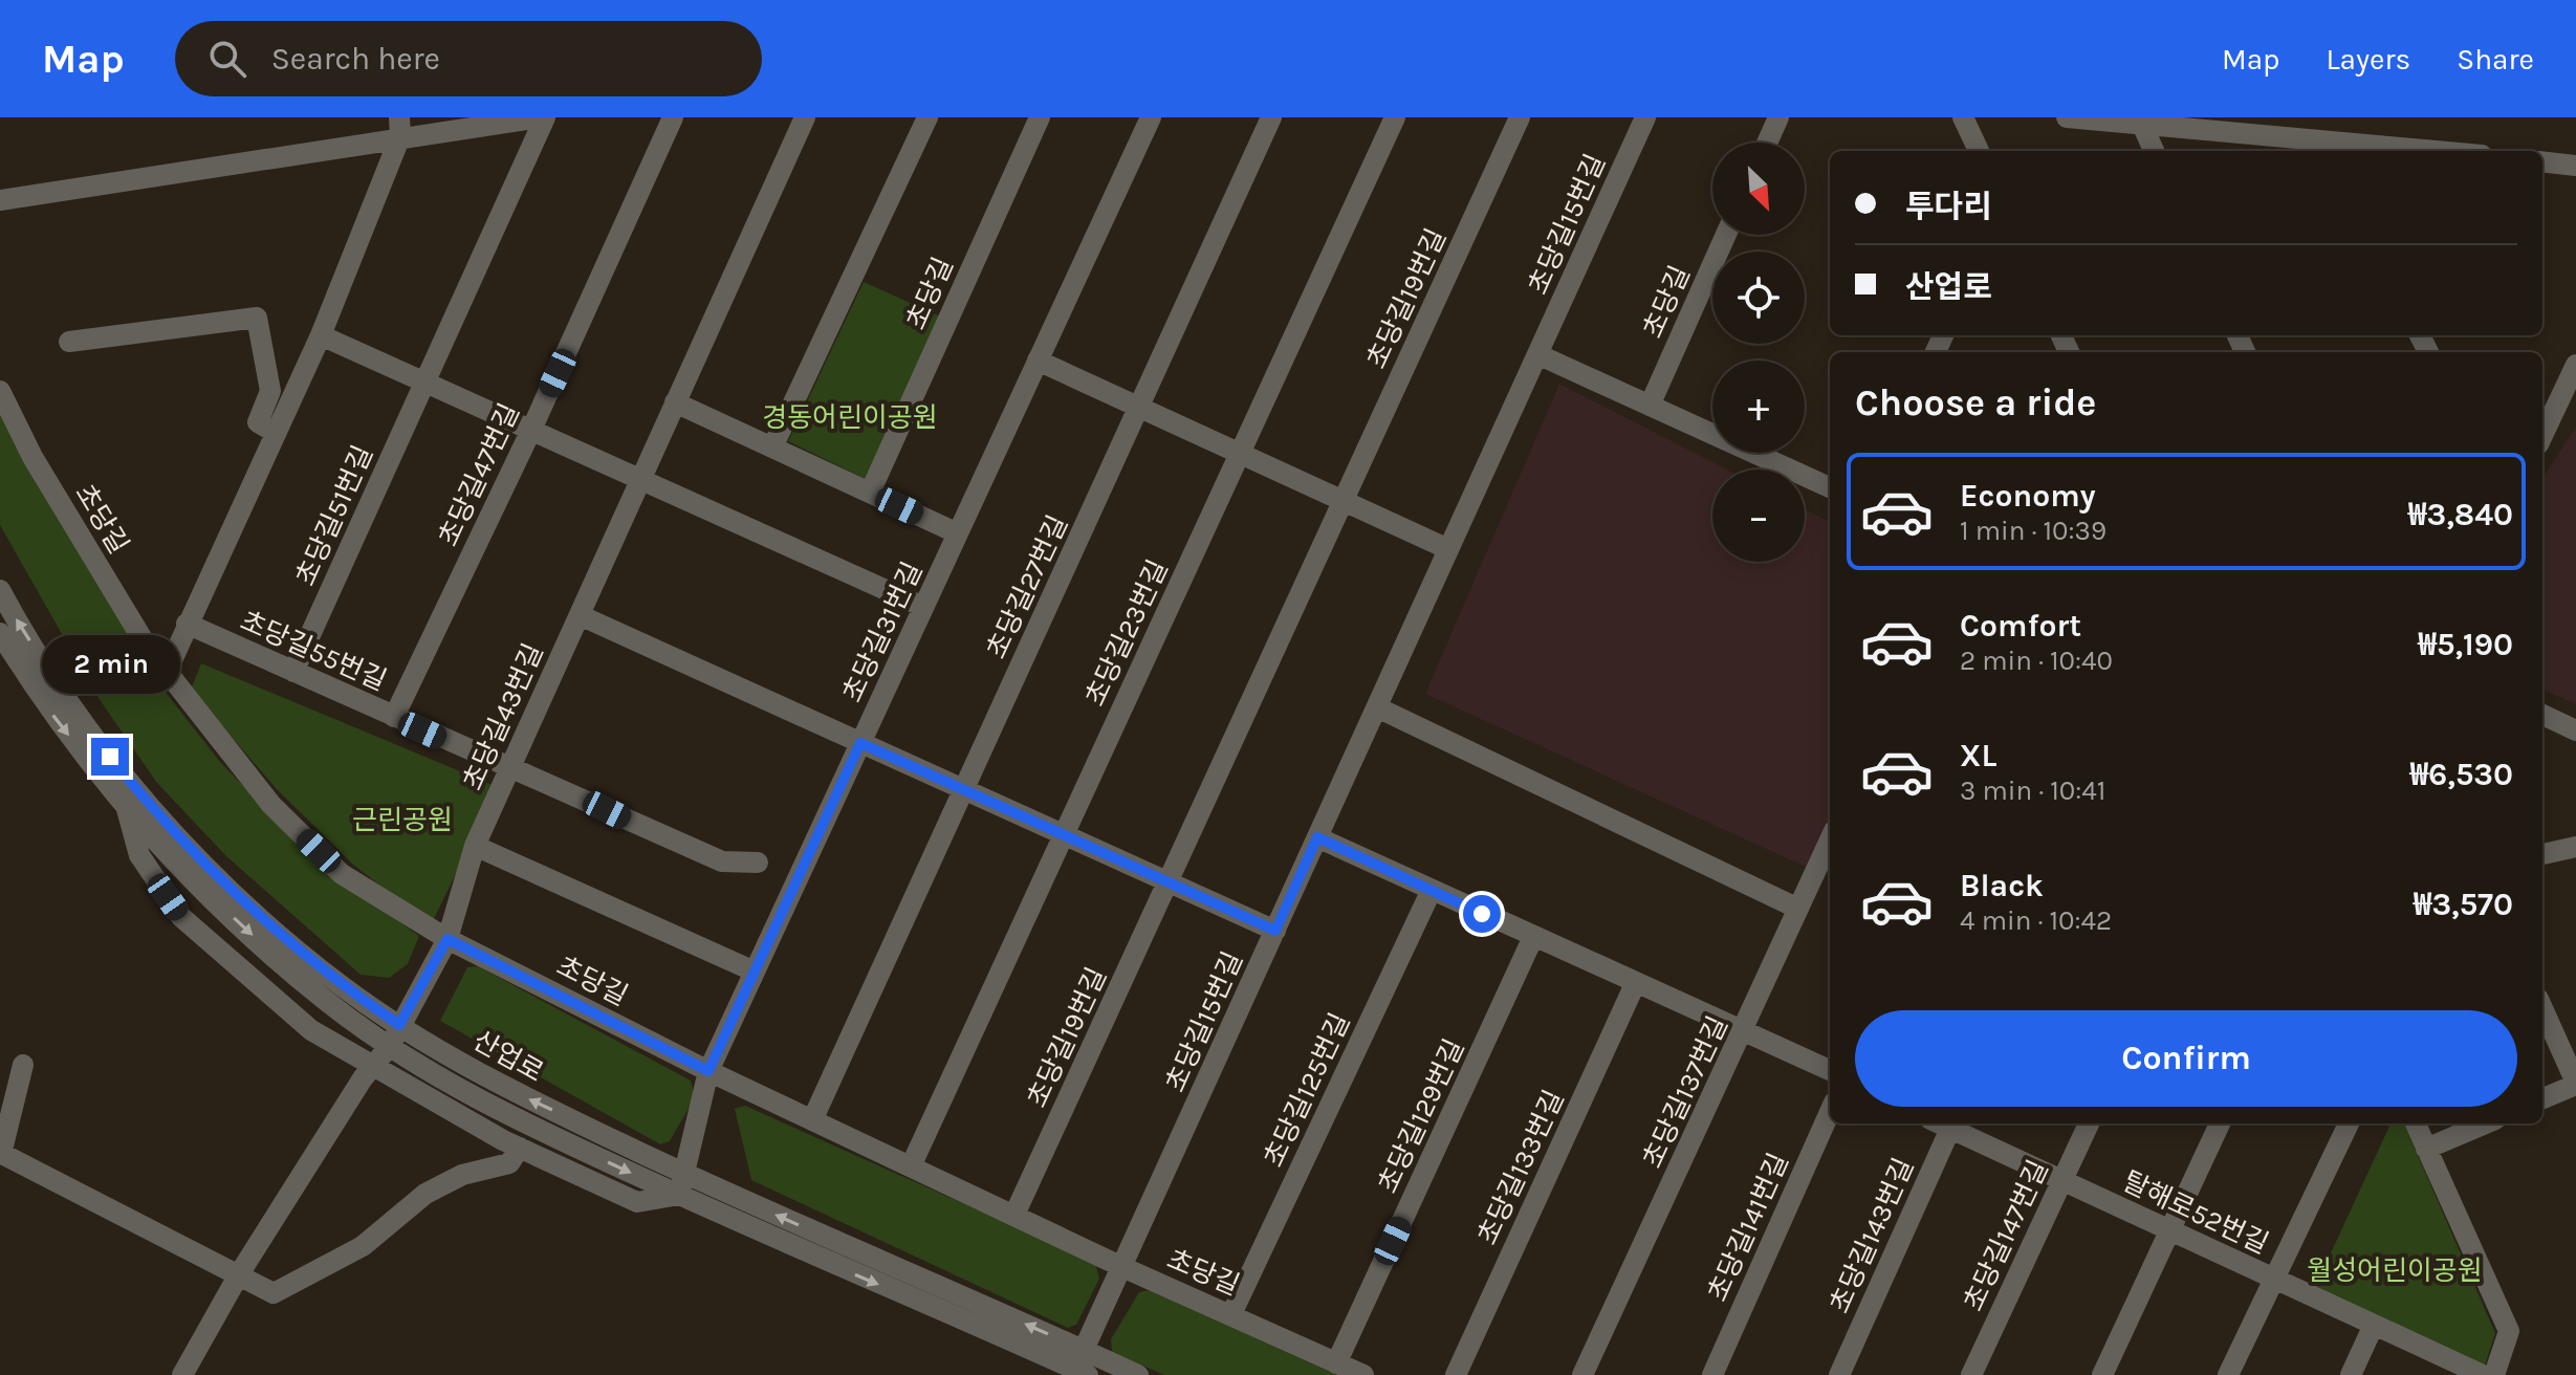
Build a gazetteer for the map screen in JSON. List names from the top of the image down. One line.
{"streets":{"street":["초당길15번길","초당길","초당길19번길","초당길47번길","초당길51번길","초당길27번길","초당길31번길","초당길23번길","초당길55번길","초당길43번길","산업로","초당길125번길","초당길137번길","초당길129번길","초당길133번길","탈해로52번길","초당길141번길","초당길143번길","초당길147번길"]},"crossings":[["초당길15번길","초당길"],["초당길15번길","산업로"],["초당길","초당길19번길"],["초당길","초당길27번길"],["초당길","초당길31번길"],["초당길","초당길23번길"],["초당길","초당길43번길"],["초당길","초당길125번길"],["초당길","초당길129번길"],["초당길47번길","초당길55번길"],["초당길51번길","초당길55번길"],["초당길27번길","초당길31번길"],["초당길31번길","산업로"],["초당길55번길","초당길43번길"],["초당길43번길","산업로"],["탈해로52번길","초당길143번길"],["탈해로52번길","초당길147번길"]],"parks":["경동어린이공원","근린공원","월성어린이공원"],"north":"bottom right","page":{"header":"Map","search":"Search here","nav":["Map","Layers","Share"],"map_buttons":["+","−"],"banner":["투다리","산업로"],"heading":"Choose a ride","list":[{"name":"Economy","note":"1 min · 10:39","value":"₩3,840"},{"name":"Comfort","note":"2 min · 10:40","value":"₩5,190"},{"name":"XL","note":"3 min · 10:41","value":"₩6,530"},{"name":"Black","note":"4 min · 10:42","value":"₩3,570"}],"bubble":"2 min","buttons":"Confirm"}}
